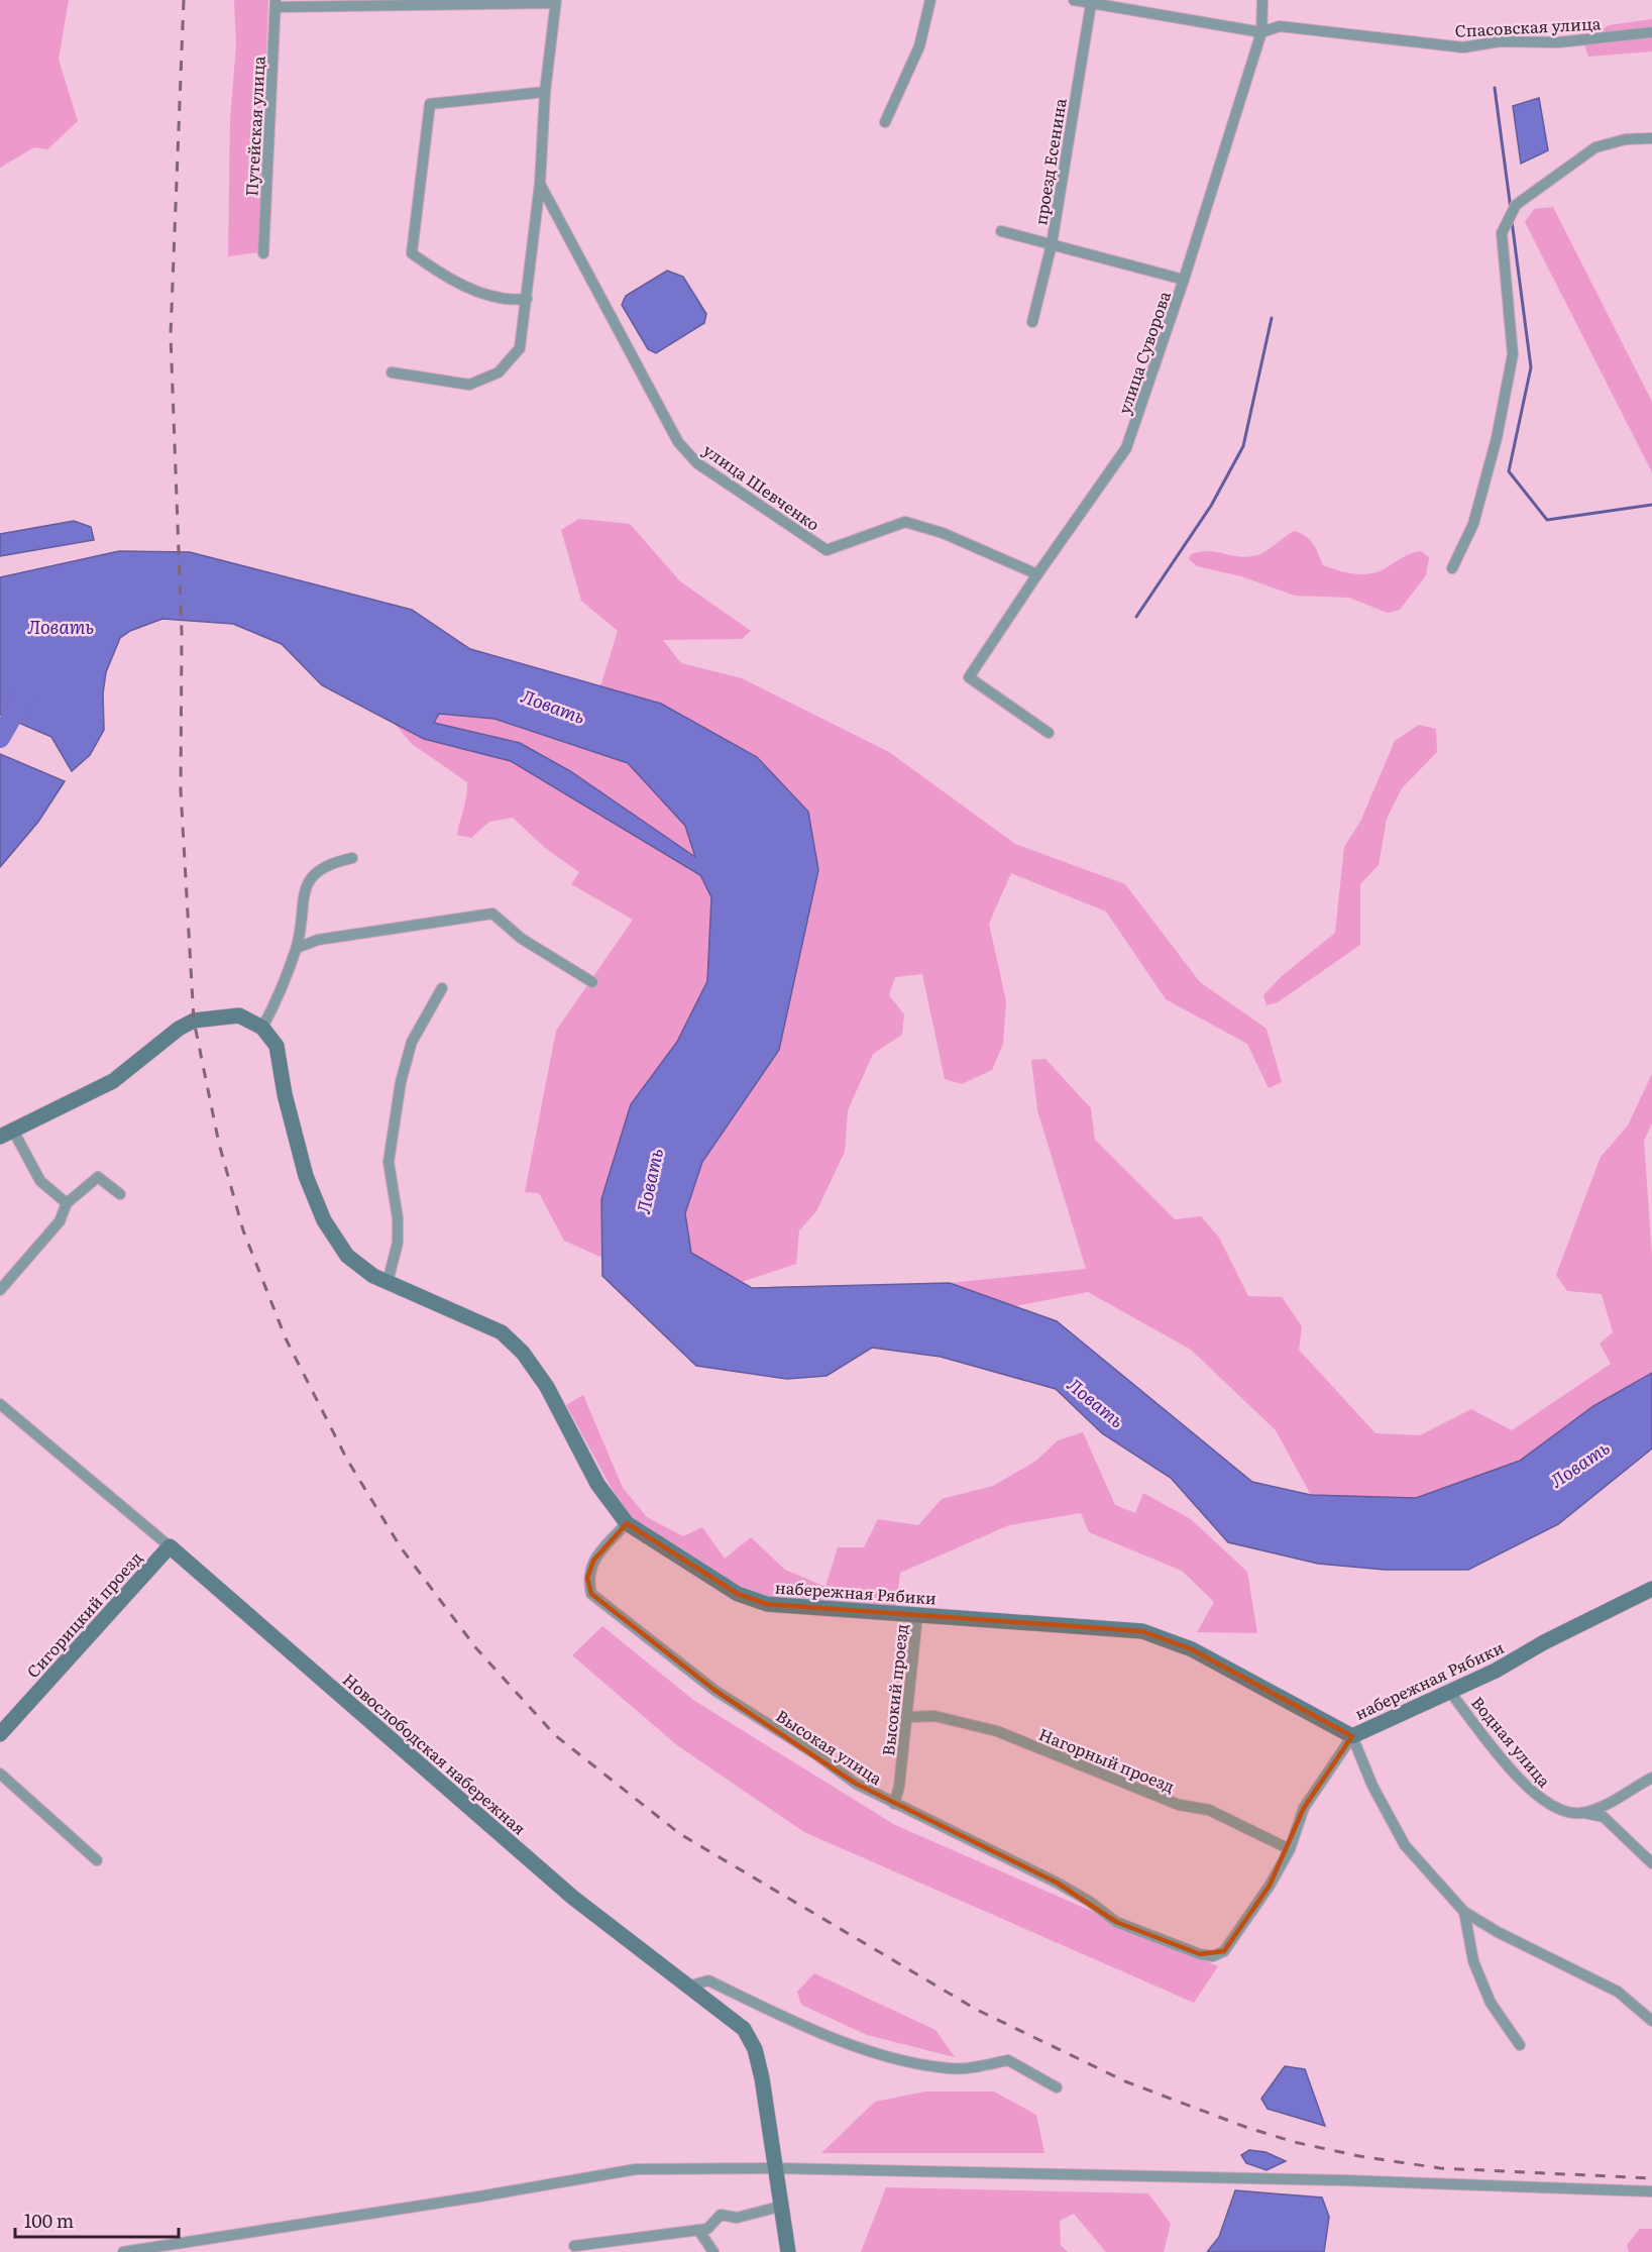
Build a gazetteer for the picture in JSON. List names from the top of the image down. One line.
{"streets":{"street":["Спасовская улица","Путейская улица","проезд Есенина","улица Суворова","улица Шевченко","набережная Рябики","Сигорицкий проезд","Высокий проезд","Водная улица","Высокая улица","Новослободская набережная","Нагорный проезд"]},"crossings":[["Спасовская улица","проезд Есенина"],["Спасовская улица","улица Суворова"],["улица Суворова","улица Шевченко"],["набережная Рябики","Высокий проезд"],["набережная Рябики","Водная улица"],["набережная Рябики","Высокая улица"],["Сигорицкий проезд","Новослободская набережная"],["Высокий проезд","Высокая улица"],["Высокий проезд","Нагорный проезд"],["Высокая улица","Нагорный проезд"]],"water":["Ловать"],"scale_bar":"100 m"}
